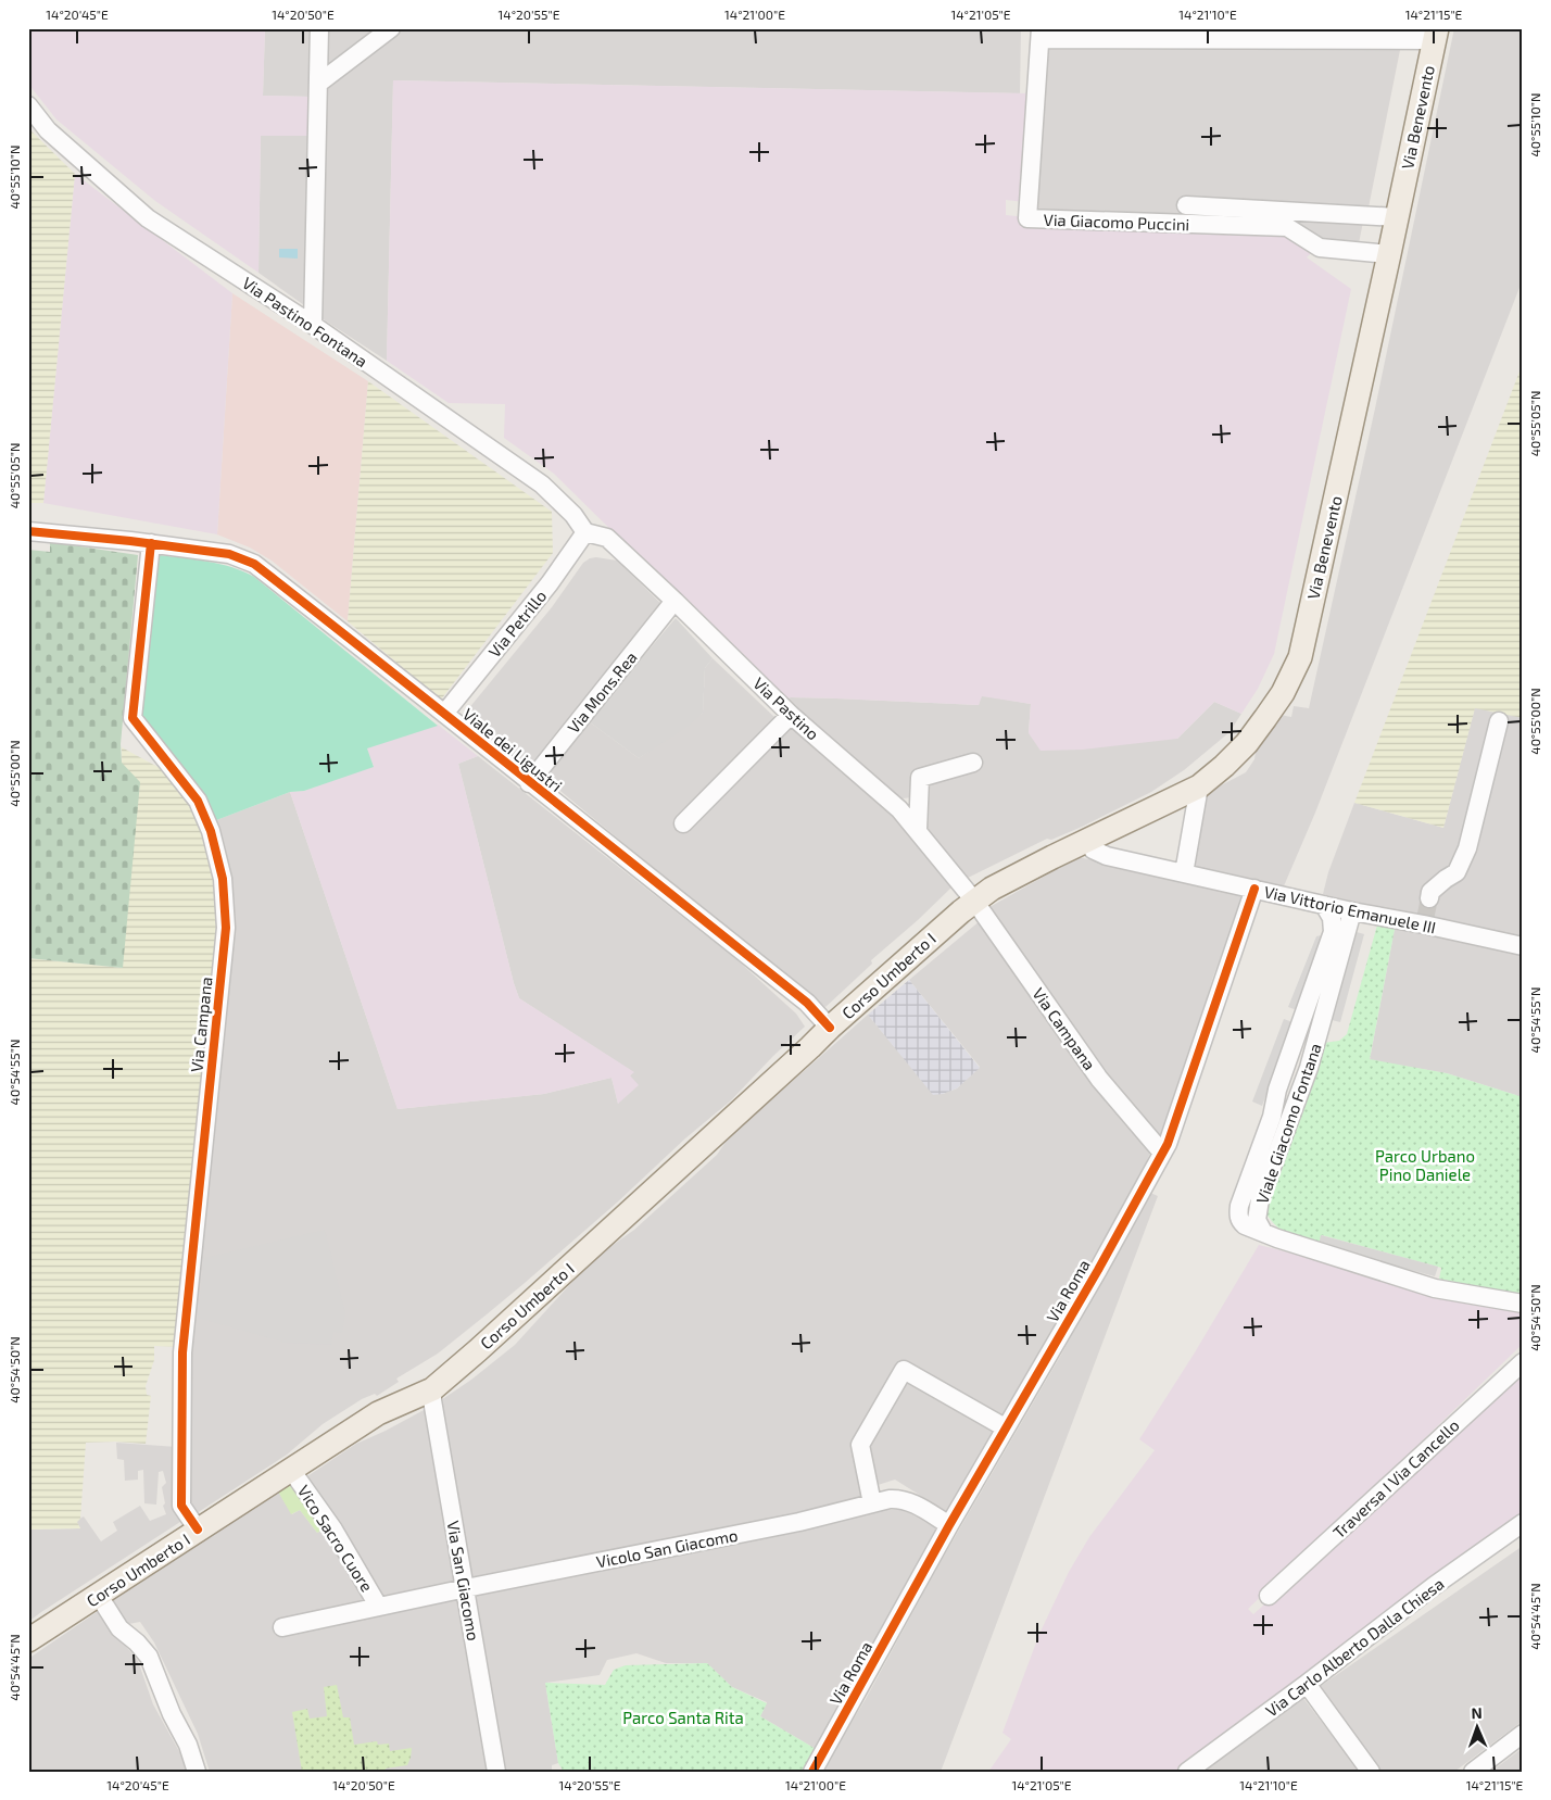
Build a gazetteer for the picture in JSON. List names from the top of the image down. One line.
{"streets":{"main road":["Via Benevento","Corso Umberto I"],"street":["Via Giacomo Puccini","Via Pastino Fontana","Via Petrillo","Via Mons.Rea","Via Pastino","Viale dei Ligustri","Via Vittorio Emanuele III","Via Campana","Viale Giacomo Fontana","Via Roma","Traversa I Via Cancello","Vico Sacro Cuore","Vicolo San Giacomo","Via San Giacomo","Via Carlo Alberto Dalla Chiesa"]},"crossings":[["Via Benevento","Via Giacomo Puccini"],["Via Benevento","Via Pastino"],["Via Benevento","Via Vittorio Emanuele III"],["Via Benevento","Corso Umberto I"],["Via Benevento","Via Campana"],["Via Pastino Fontana","Via Petrillo"],["Via Pastino Fontana","Via Pastino"],["Via Petrillo","Via Pastino"],["Via Petrillo","Viale dei Ligustri"],["Via Mons.Rea","Via Pastino"],["Via Mons.Rea","Viale dei Ligustri"],["Via Pastino","Corso Umberto I"],["Via Pastino","Via Campana"],["Viale dei Ligustri","Corso Umberto I"],["Viale dei Ligustri","Via Campana"],["Via Vittorio Emanuele III","Viale Giacomo Fontana"],["Via Vittorio Emanuele III","Via Roma"],["Corso Umberto I","Via Campana"],["Corso Umberto I","Vico Sacro Cuore"],["Corso Umberto I","Via San Giacomo"],["Via Campana","Via Roma"],["Via Roma","Vicolo San Giacomo"],["Vico Sacro Cuore","Vicolo San Giacomo"],["Vicolo San Giacomo","Via San Giacomo"]],"parks":["Parco Urbano Pino Daniele","Parco Santa Rita"],"north":"top","coordinates":["14°20'45\"E","14°20'50\"E","14°20'55\"E","14°21'00\"E","14°21'05\"E","14°21'10\"E","14°21'15\"E","40°55'10\"N","40°55'05\"N","40°55'00\"N","40°54'55\"N","40°54'50\"N","40°54'45\"N"]}
